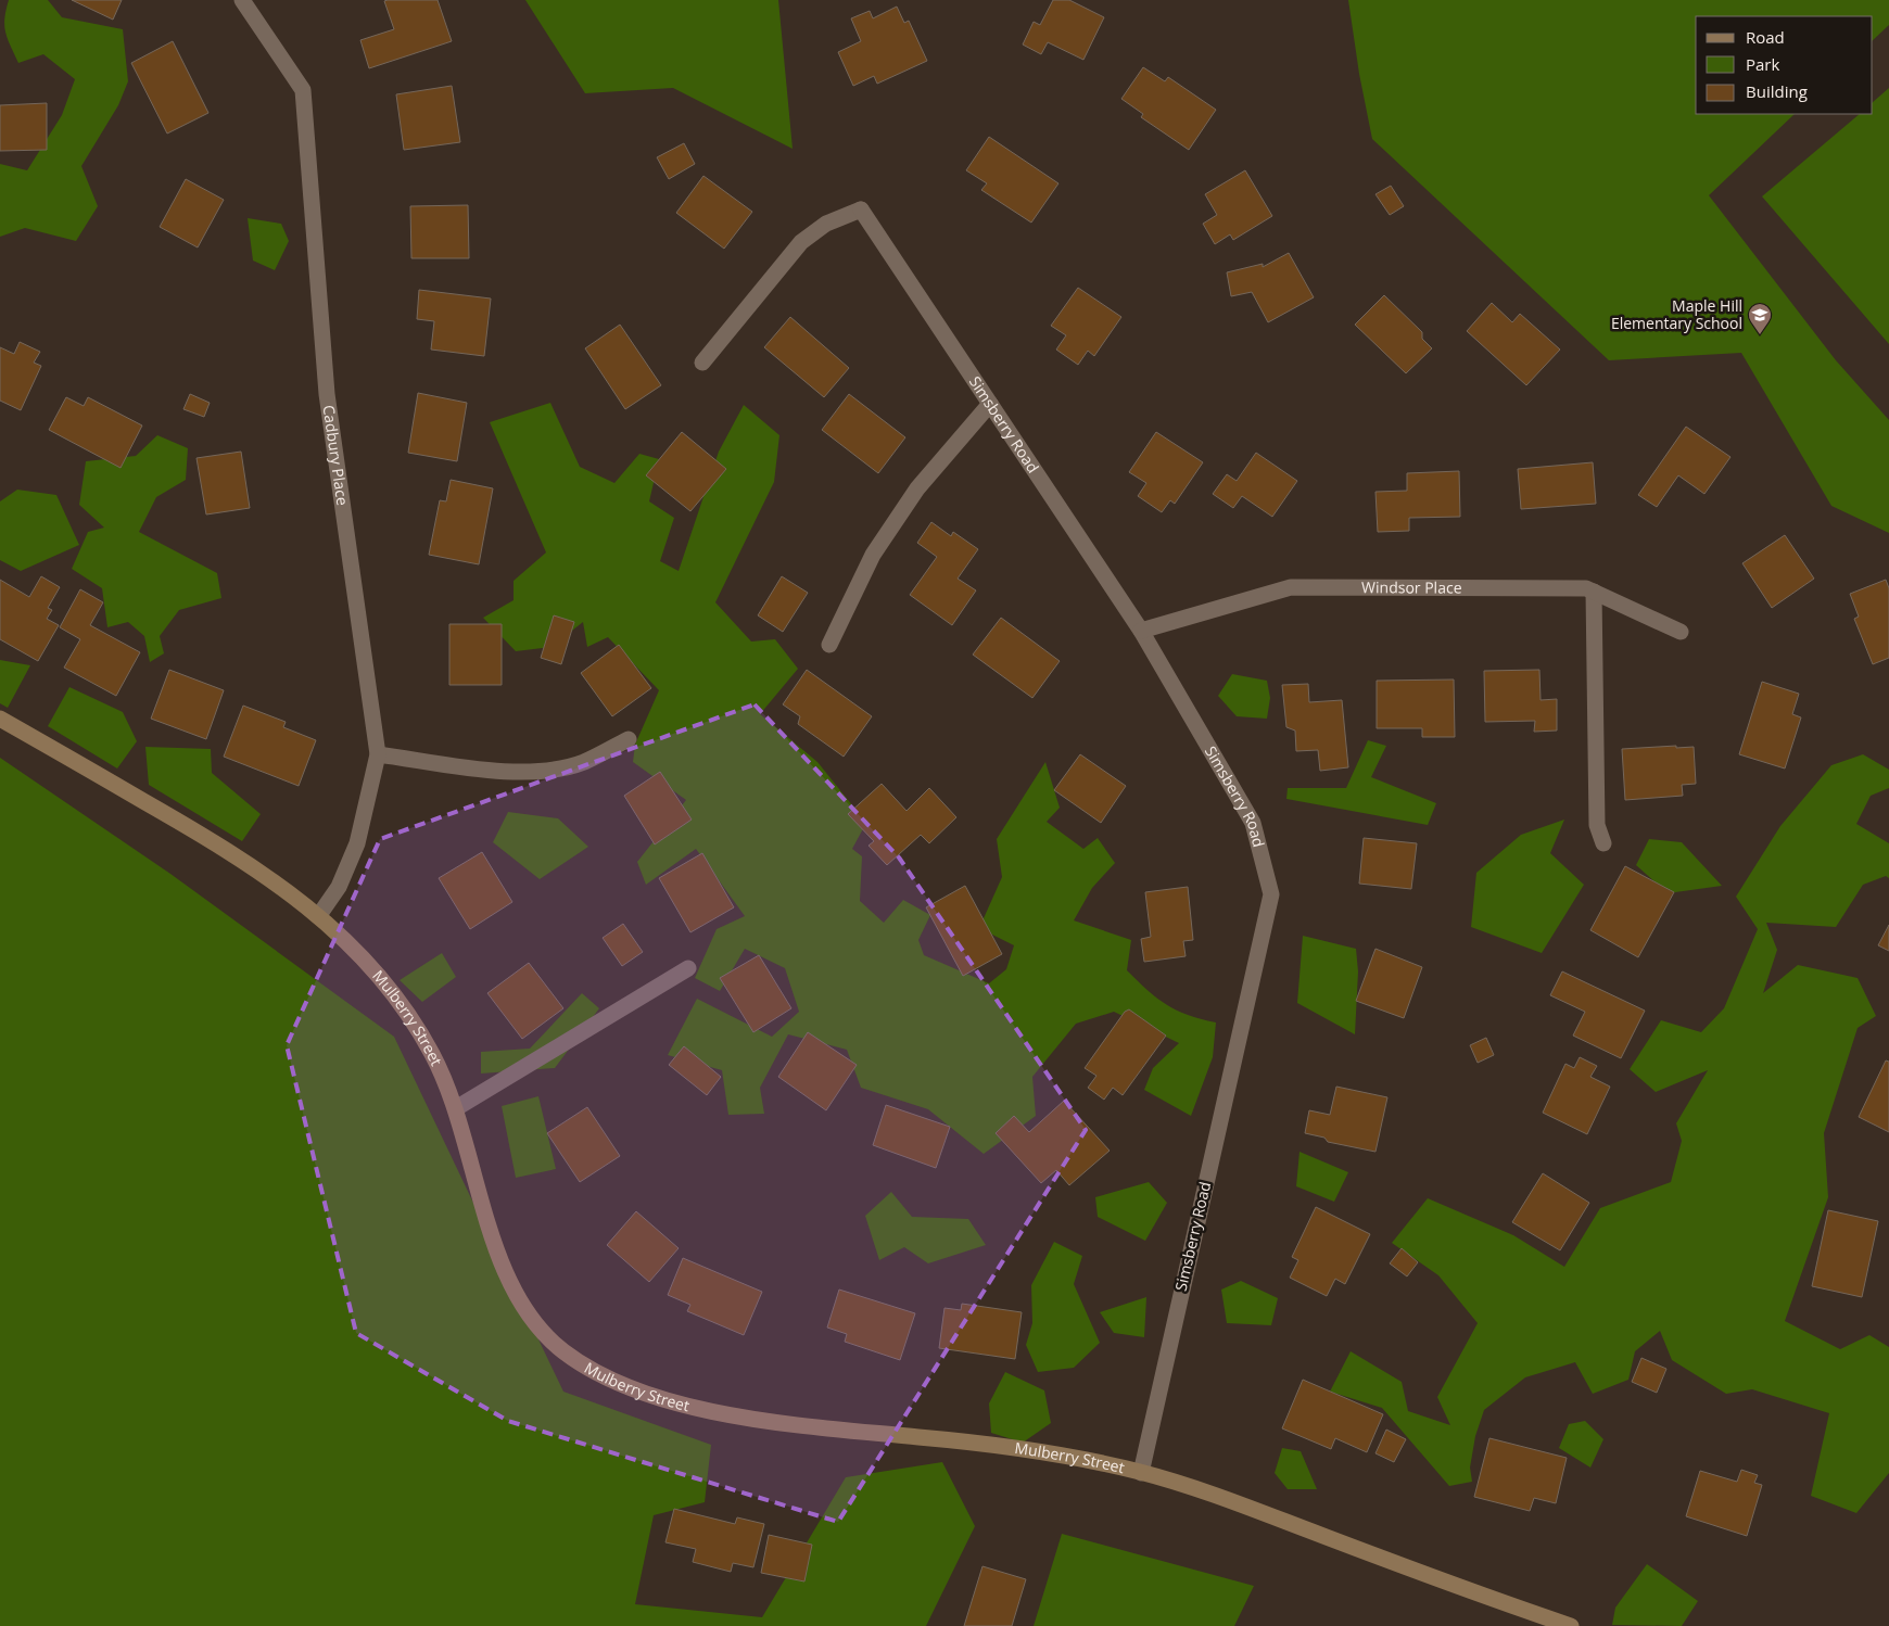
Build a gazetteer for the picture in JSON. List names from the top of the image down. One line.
{"streets":{"street":["Simsberry Road","Cadbury Place","Windsor Place","Mulberry Street"]},"crossings":[["Simsberry Road","Windsor Place"],["Simsberry Road","Mulberry Street"],["Cadbury Place","Mulberry Street"]],"places":{"school or university":["Maple Hill Elementary School"]},"legend":["Road","Park","Building"]}
